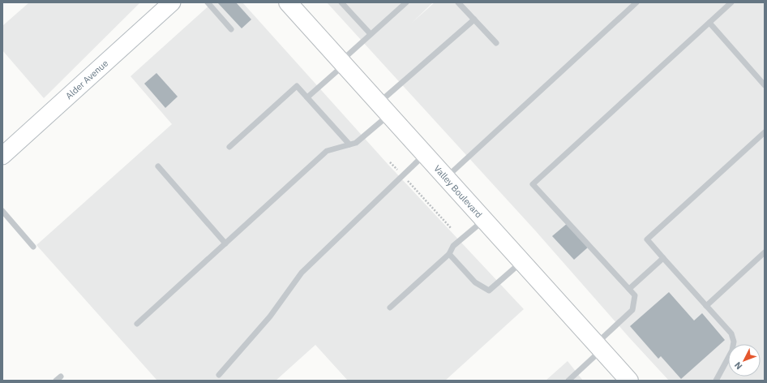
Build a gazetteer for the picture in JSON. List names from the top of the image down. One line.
{"streets":{"main road":["Alder Avenue","Valley Boulevard"]},"north":"bottom left"}
